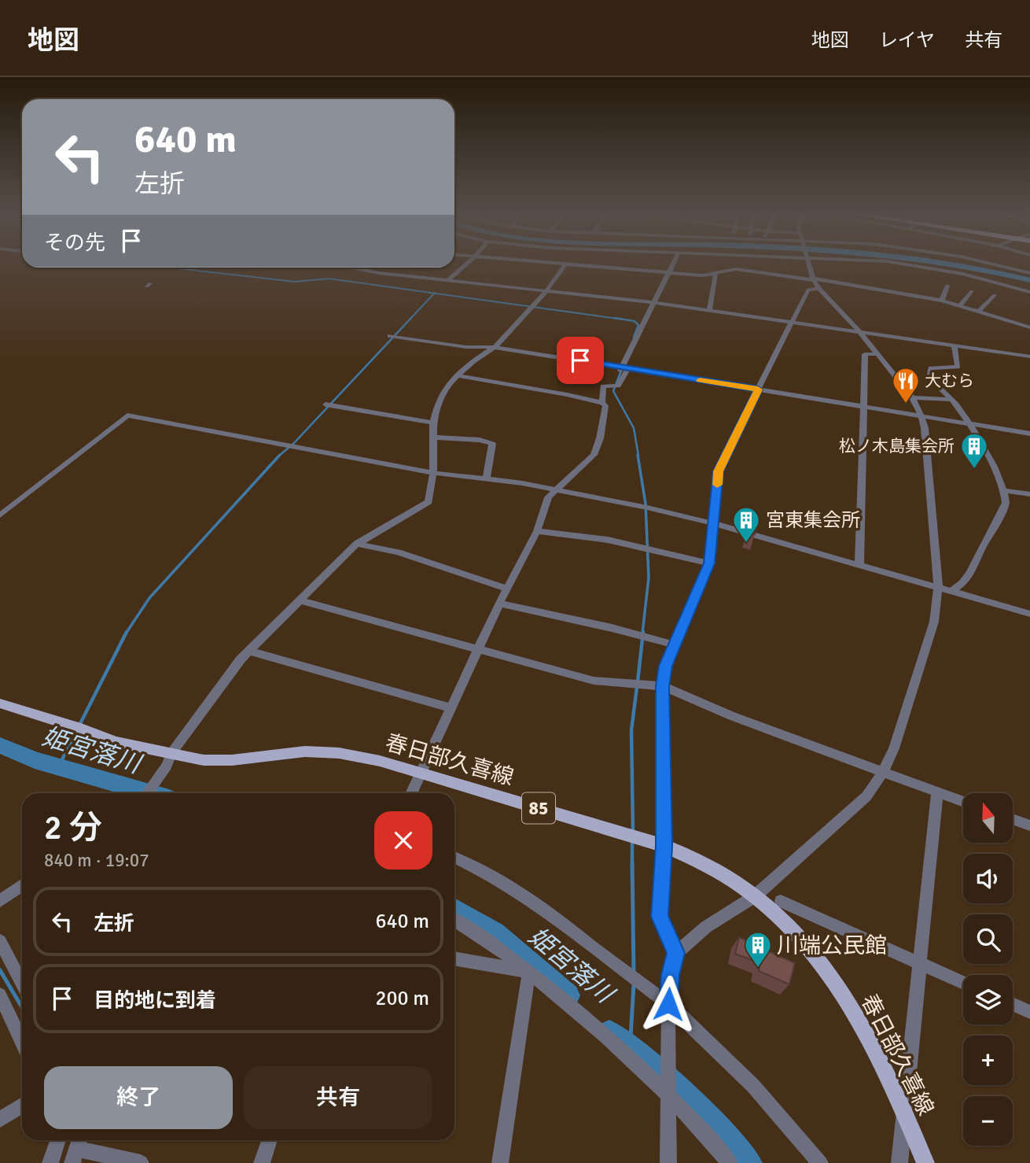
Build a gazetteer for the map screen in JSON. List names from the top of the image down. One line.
{"streets":{"main road":["春日部久喜線","85"]},"water":["姫宮落川"],"places":{"restaurant":["大むら"],"building":["松ノ木島集会所","宮東集会所","川端公民館"]},"north":"top","page":{"header":"地図","nav":["地図","レイヤ","共有"],"turn":["640 m","左折"],"then":"その先","map_buttons":["+","−"],"heading":["2 分","840 m · 19:07"],"list":[{"name":"左折","value":"640 m"},{"name":"目的地に到着","value":"200 m"}],"buttons":["終了","共有"]}}
